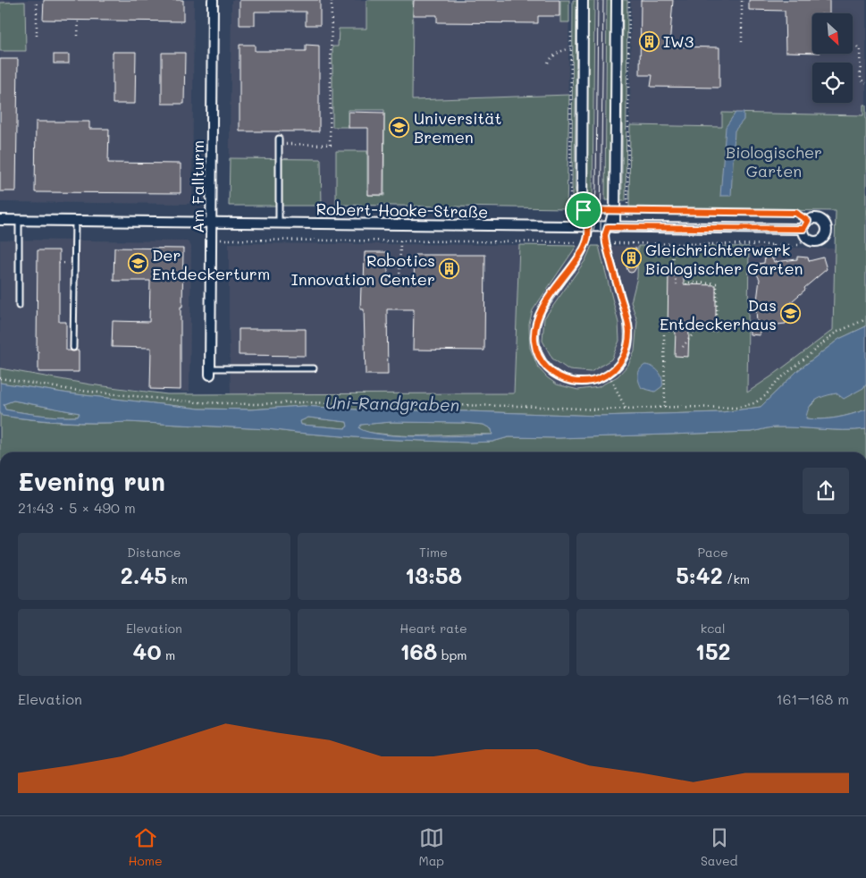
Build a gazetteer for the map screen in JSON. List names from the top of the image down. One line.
{"streets":{"street":["Am Fallturm","Robert-Hooke-Straße"]},"crossings":[["Am Fallturm","Robert-Hooke-Straße"]],"water":["Uni-Randgraben"],"parks":["Biologischer Garten"],"places":{"building":["IW3","Gleichrichterwerk Biologischer Garten","Robotics Innovation Center"],"school or university":["Universität Bremen","Der Entdeckerturm","Das Entdeckerhaus"]},"north":"bottom right","page":{"heading":["Evening run","21:43 · 5 × 490 m"],"stats":[["Distance","2.45 km"],["Time","13:58"],["Pace","5:42 /km"],["Elevation","40 m"],["Heart rate","168 bpm"],["kcal","152"]],"chart":["Elevation","161–168 m"],"tabs":["Home","Map","Saved"]}}
